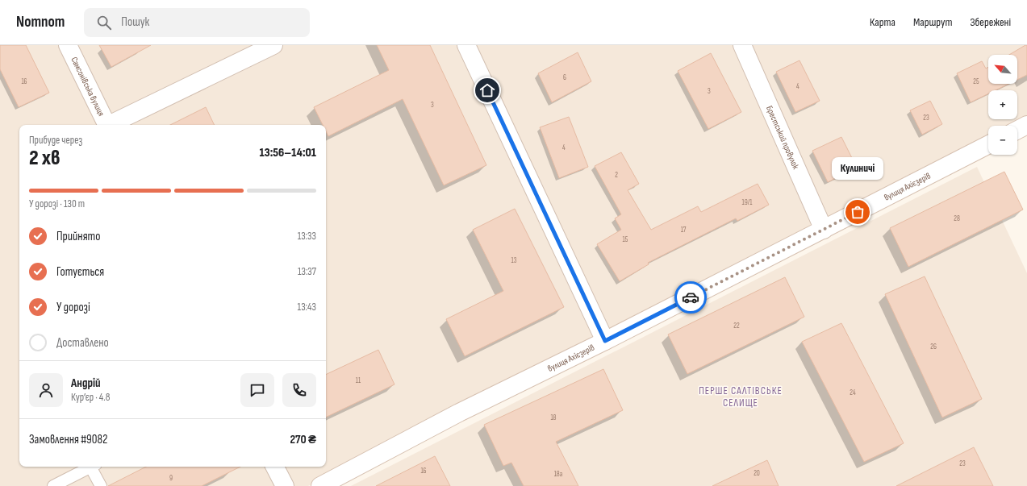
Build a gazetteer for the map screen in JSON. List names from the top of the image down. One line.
{"streets":{"street":["Самсонівська вулиця","Брестський провулок","вулиця Ахієзерів"]},"crossings":[["Брестський провулок","вулиця Ахієзерів"]],"districts":["ПЕРШЕ САЛТІВСЬКЕ СЕЛИЩЕ"],"places":["Кулиничі"],"house_numbers":["6","16","25","4","3","3","23","4","2","19/1","28","17","15","13","22","26","11","24","18","23","16","20","18а","9"],"north":"top left","page":{"header":"Nomnom","search":"Пошук","nav":["Карта","Маршрут","Збережені"],"map_buttons":["+","−"],"heading":["2 хв","Прибуде через","13:56–14:01"],"panel":["Андрій","Кур’єр · 4.8","Замовлення #9082","270 ₴"],"bubble":"Кулиничі","bar":"У дорозі · 130 m","list":[["Прийнято","13:33"],["Готується","13:37"],["У дорозі","13:43"],"Доставлено"]}}
